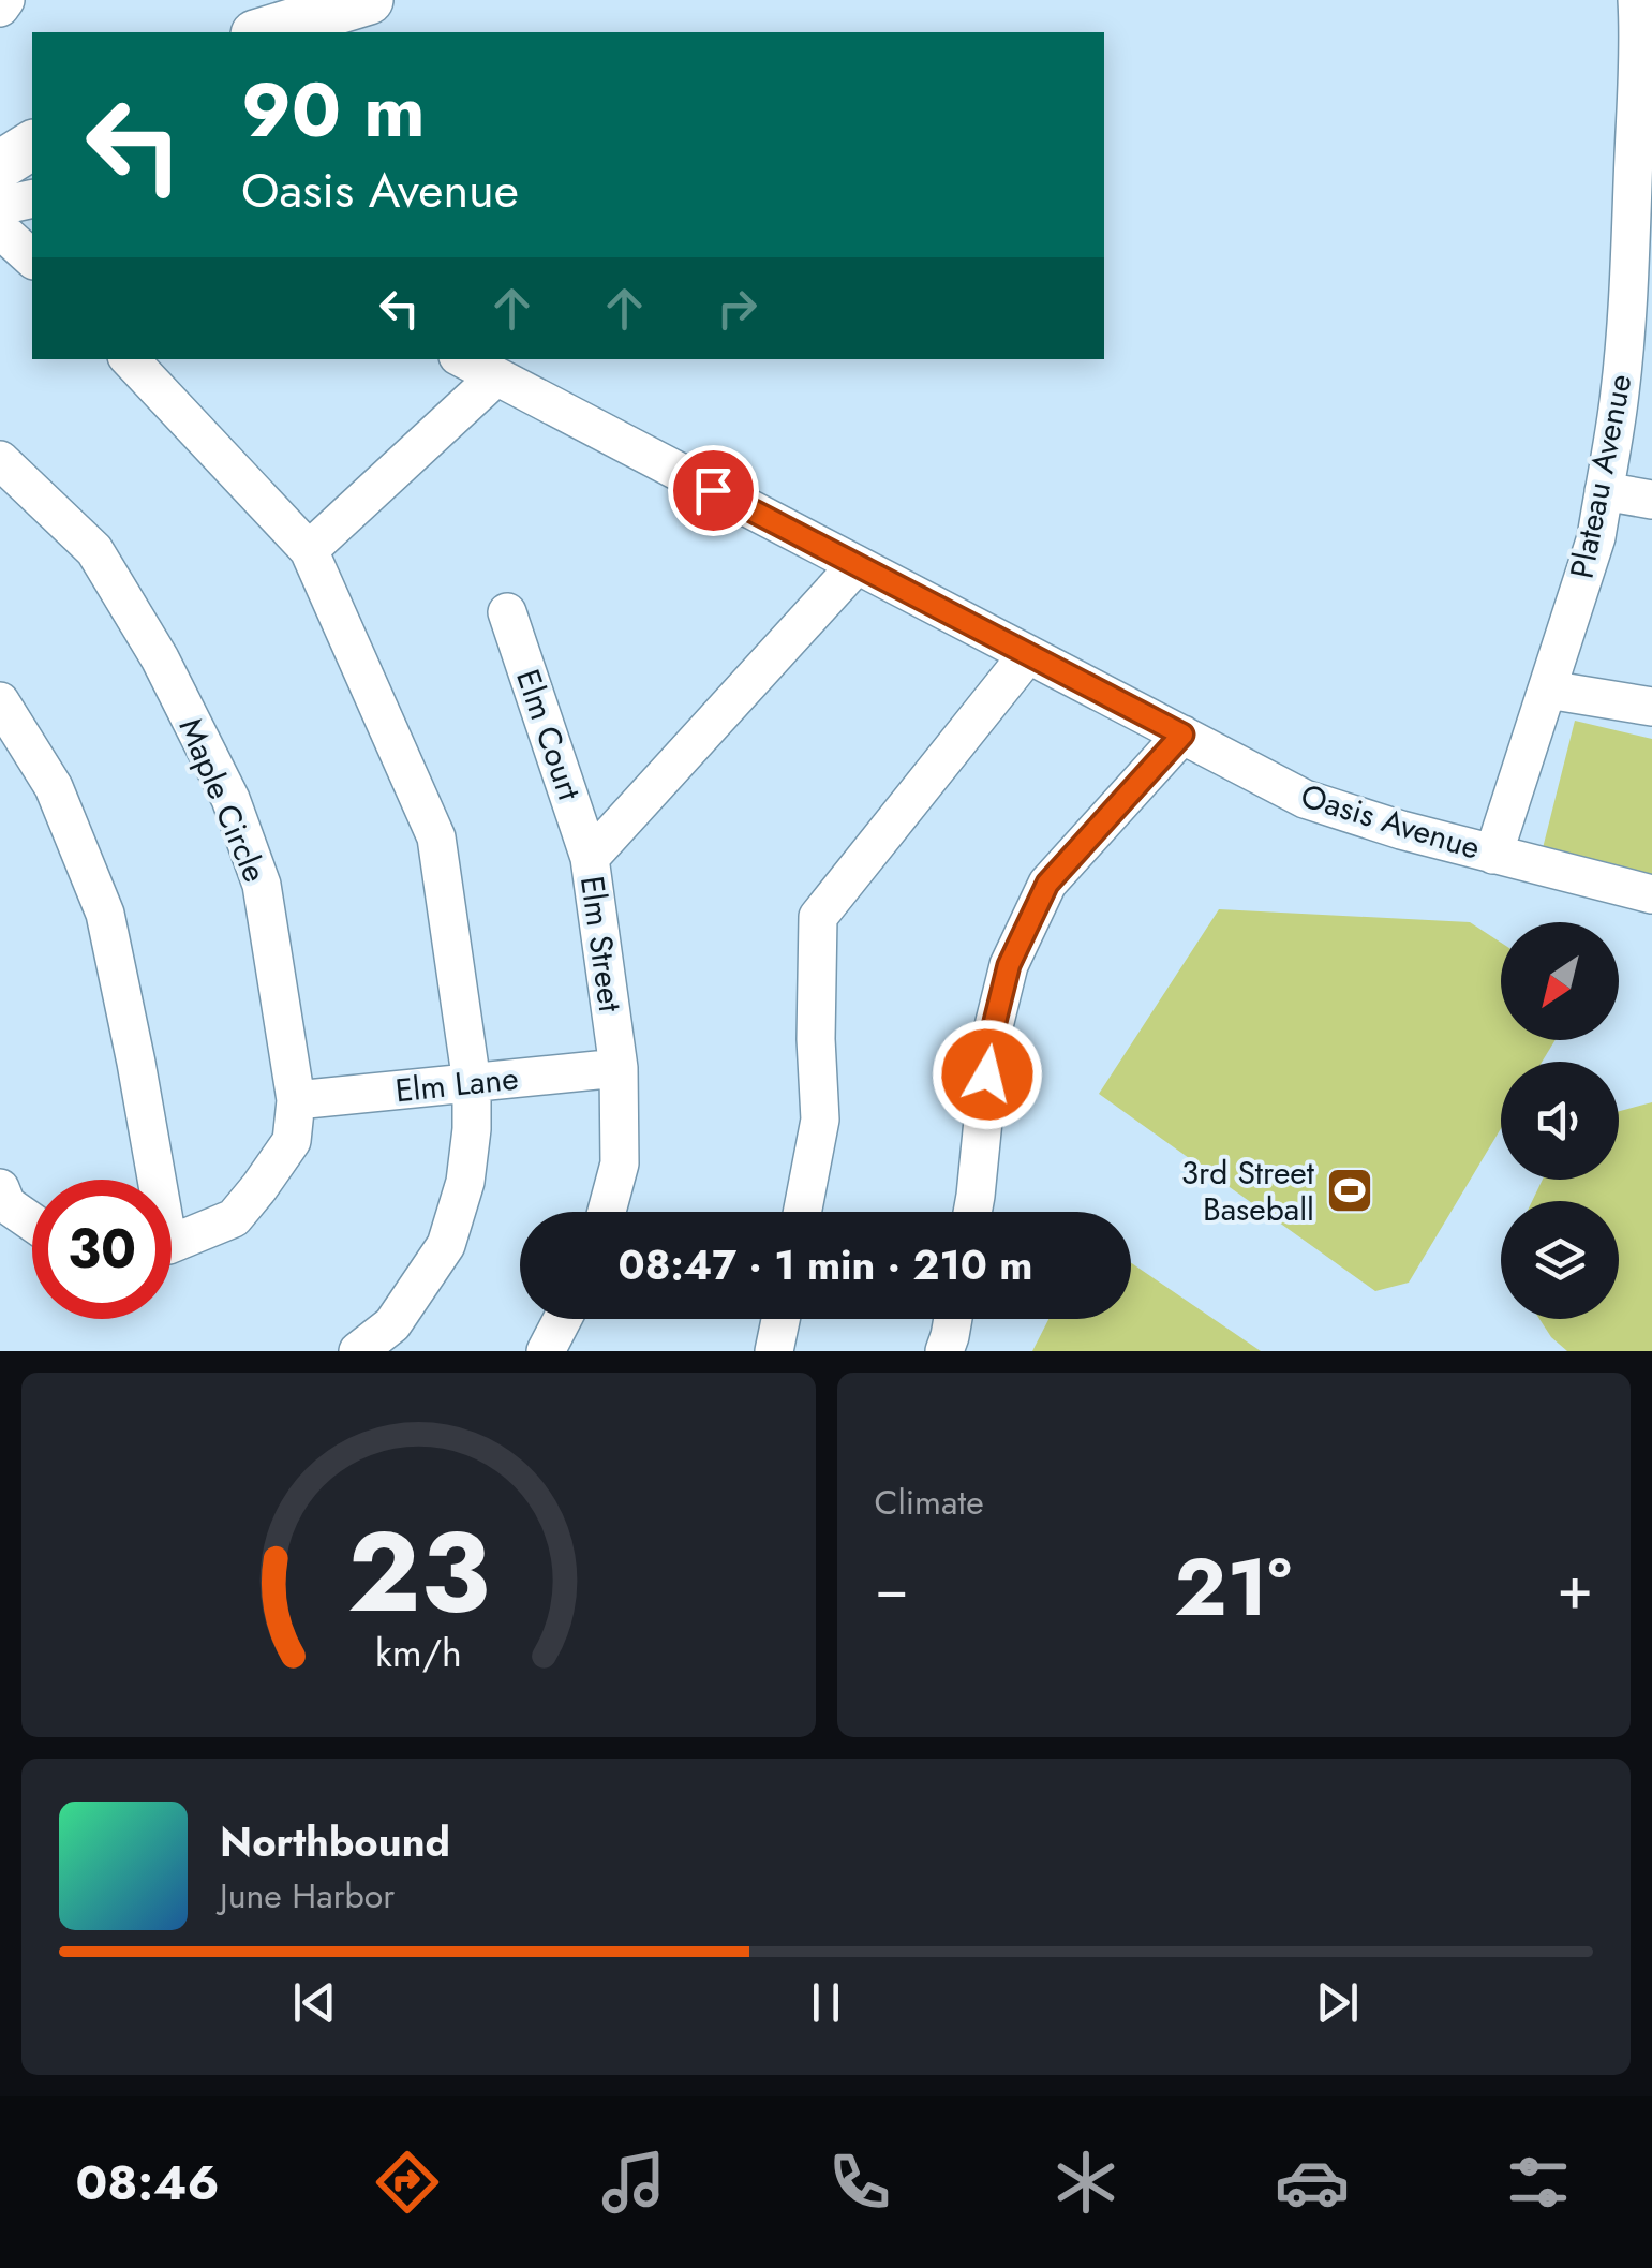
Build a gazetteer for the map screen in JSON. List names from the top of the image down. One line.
{"streets":{"street":["Plateau Avenue","Elm Court","Maple Circle","Oasis Avenue","Elm Street","Elm Lane"]},"crossings":[["Plateau Avenue","Oasis Avenue"],["Elm Court","Elm Street"],["Maple Circle","Elm Lane"],["Oasis Avenue","Elm Street"],["Elm Street","Elm Lane"]],"places":{"sports":["3rd Street Baseball"]},"north":"bottom left","page":{"turn":["90 m","Oasis Avenue"],"limit":"30","trip":"08:47 · 1 min · 210 m","tile":"Climate","heat":["−","21°","+"],"song":["Northbound","June Harbor"],"tabs":"08:46","gauge":["23","km/h"]}}
